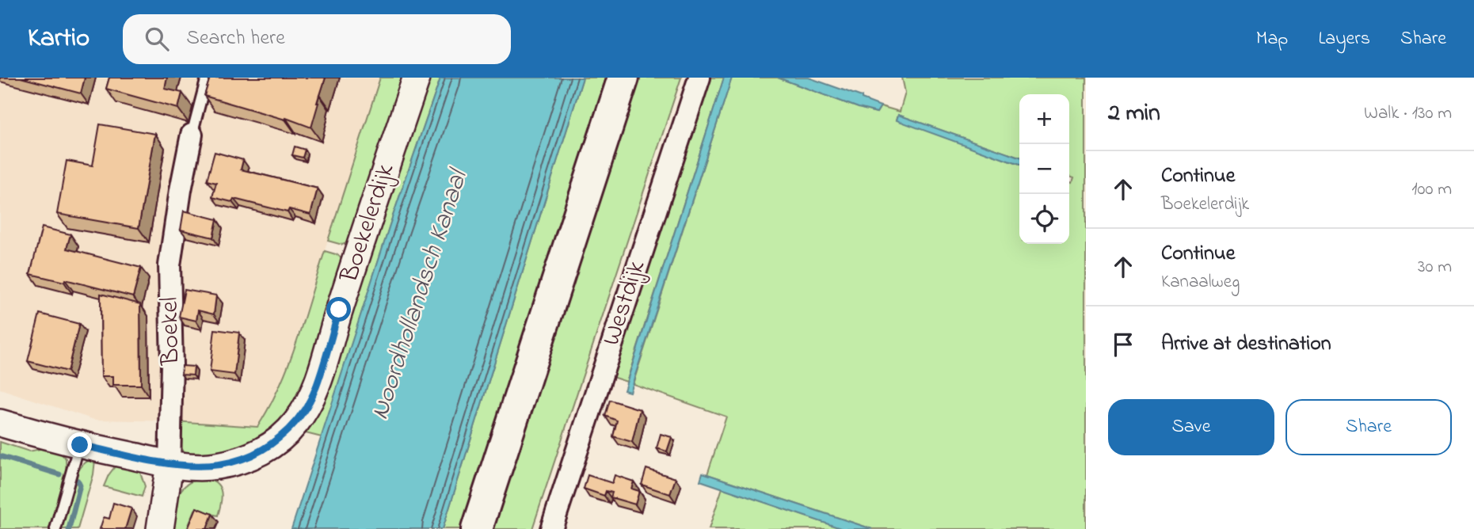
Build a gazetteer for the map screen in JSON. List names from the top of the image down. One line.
{"streets":{"street":["Boekelerdijk","Westdijk","Boekel"]},"crossings":[["Boekelerdijk","Boekel"]],"water":["Noordhollandsch Kanaal"],"page":{"header":"Kartio","search":"Search here","nav":["Map","Layers","Share"],"heading":["2 min","Walk · 130 m"],"map_buttons":["+","−"],"list":[["Continue","Boekelerdijk","100 m"],["Continue","Kanaalweg","30 m"],"Arrive at destination"],"buttons":["Save","Share"]}}
